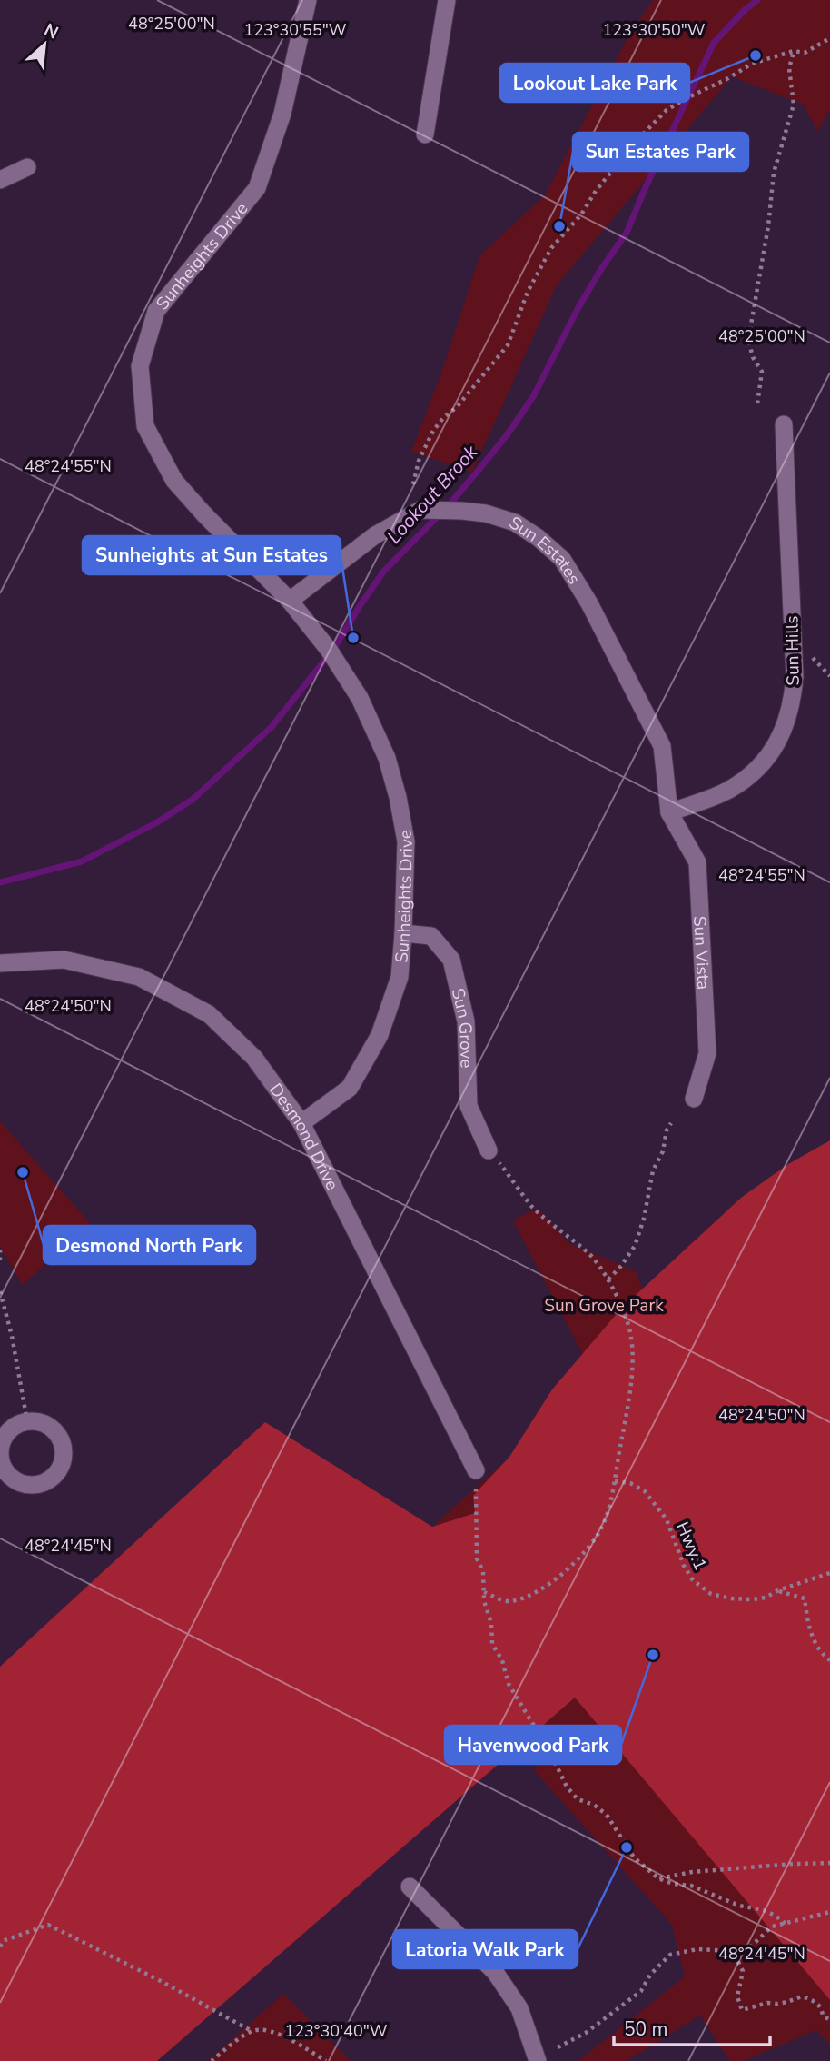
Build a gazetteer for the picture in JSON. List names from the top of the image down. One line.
{"streets":{"street":["Sunheights Drive","Sun Estates","Sun Hills","Sun Vista","Sun Grove","Desmond Drive"],"path":["Hwy.1"]},"crossings":[["Sunheights Drive","Sun Estates"],["Sunheights Drive","Sun Grove"],["Sunheights Drive","Desmond Drive"],["Sun Estates","Sun Hills"],["Sun Estates","Sun Vista"],["Sun Hills","Sun Vista"]],"water":["Lookout Brook"],"parks":["Sun Grove Park"],"places":["Lookout Lake Park","Sun Estates Park","Sunheights at Sun Estates","Desmond North Park","Havenwood Park","Latoria Walk Park"],"scale_bar":"50 m","north":"top right","coordinates":["48°25'00\"N","123°30'55\"W","123°30'50\"W","48°24'55\"N","48°24'50\"N","48°24'45\"N","123°30'40\"W"]}
